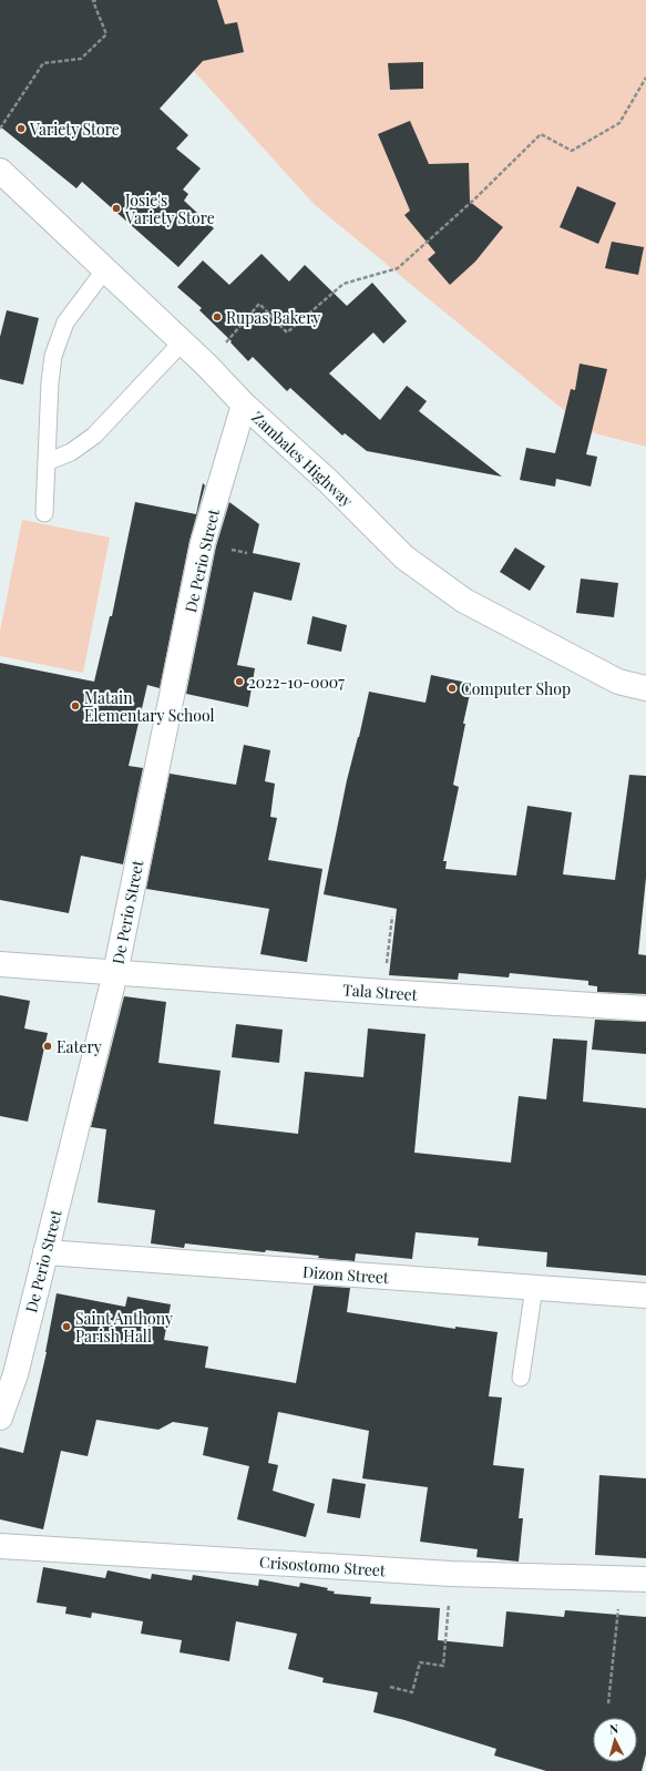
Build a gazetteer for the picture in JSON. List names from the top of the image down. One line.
{"streets":{"street":["Zambales Highway","De Perio Street","Tala Street","Dizon Street","Crisostomo Street"]},"crossings":[["Zambales Highway","De Perio Street"],["De Perio Street","Tala Street"],["De Perio Street","Dizon Street"]],"places":["Variety Store","Josie's Variety Store","Rupas Bakery","2022-10-0007","Computer Shop","Matain Elementary School","Eatery","Saint Anthony Parish Hall"],"north":"top"}
